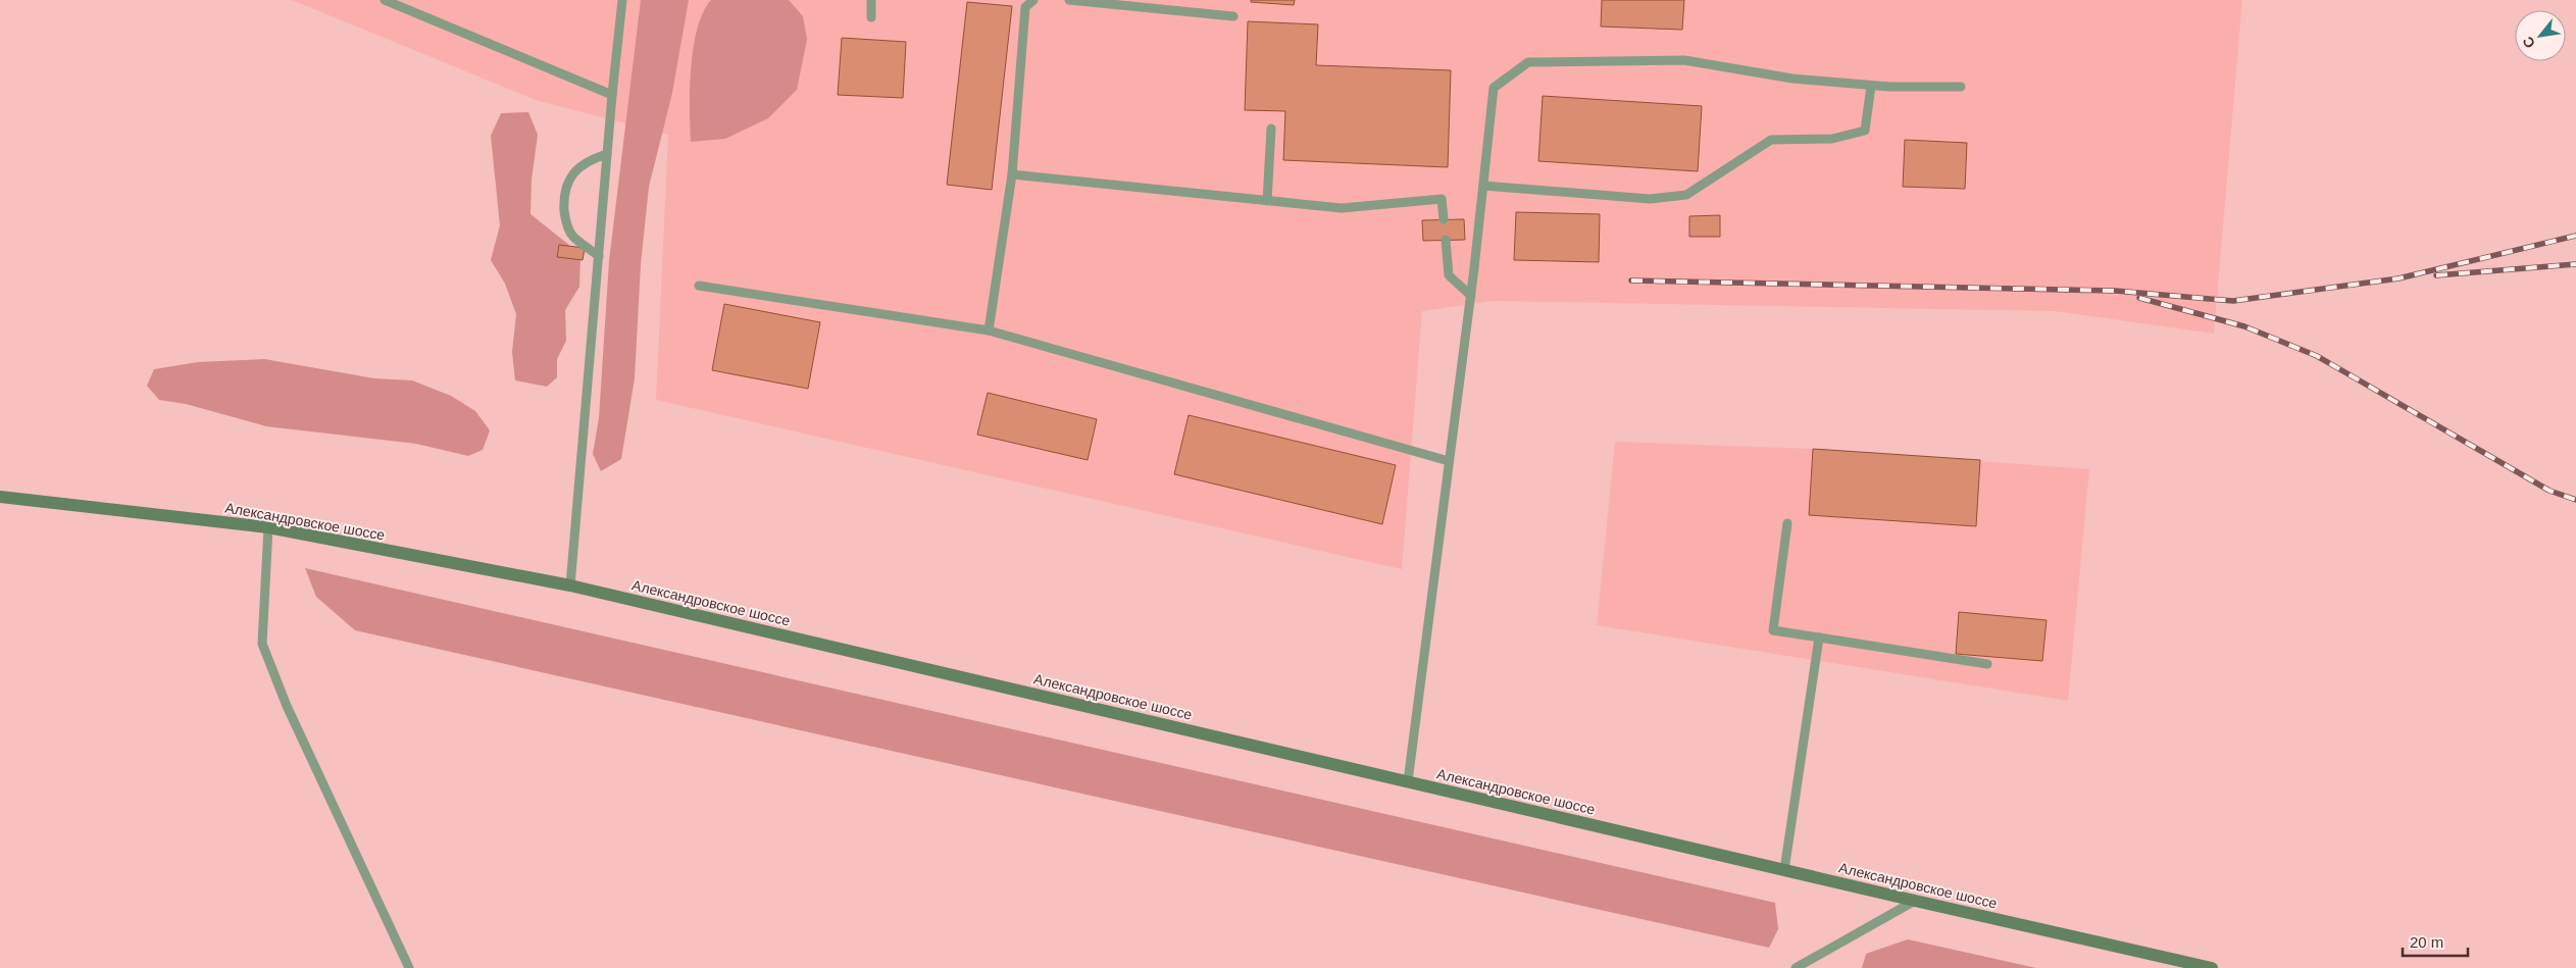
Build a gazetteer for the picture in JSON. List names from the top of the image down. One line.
{"streets":{"main road":["Александровское шоссе"]},"scale_bar":"20 m","north":"bottom left"}
